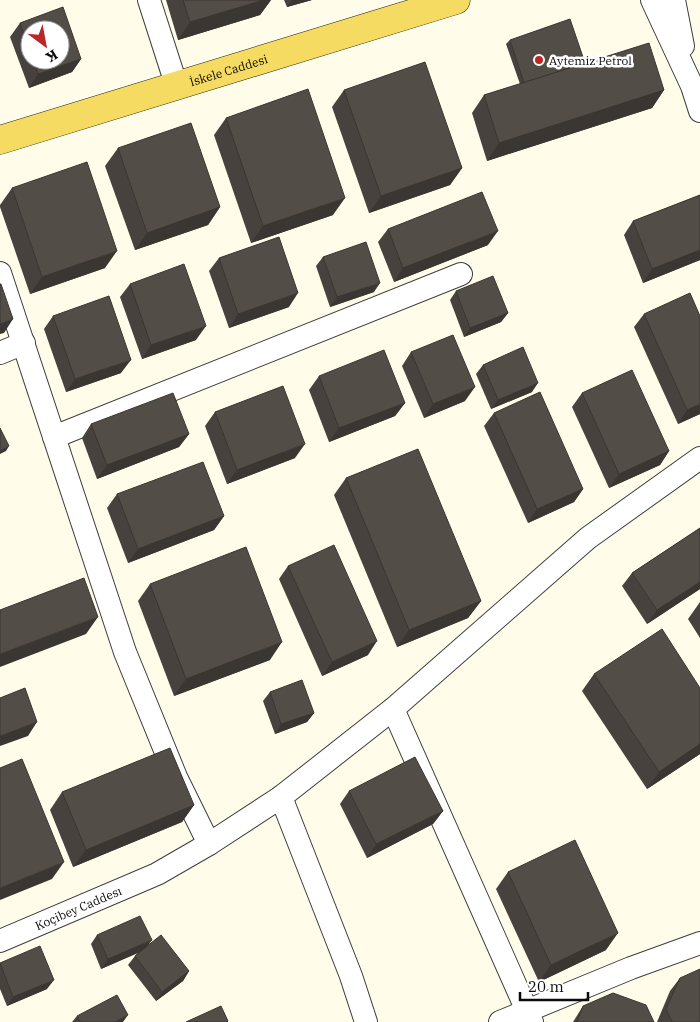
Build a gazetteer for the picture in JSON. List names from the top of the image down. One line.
{"streets":{"main road":["İskele Caddesi"],"street":["Koçibey Caddesı"]},"places":["Aytemiz Petrol"],"scale_bar":"20 m","north":"bottom right"}
